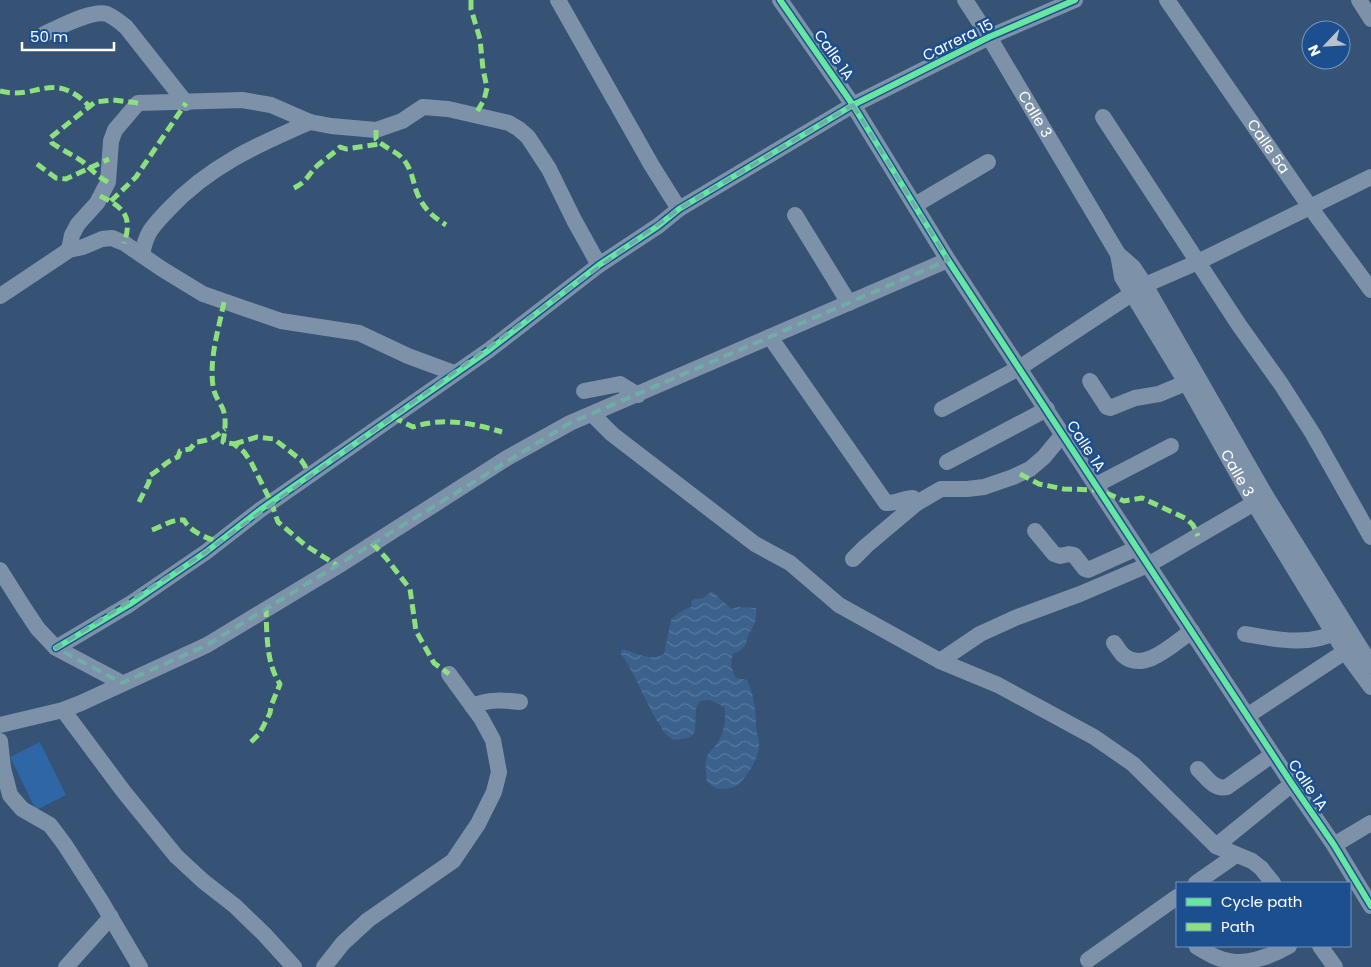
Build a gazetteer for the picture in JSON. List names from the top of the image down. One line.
{"streets":{"street":["Carrera 15","Calle 1A","Calle 3","Calle 5a"]},"crossings":[["Carrera 15","Calle 1A"],["Carrera 15","Calle 3"]],"legend":["Cycle path","Path"],"scale_bar":"50 m","north":"bottom left"}
